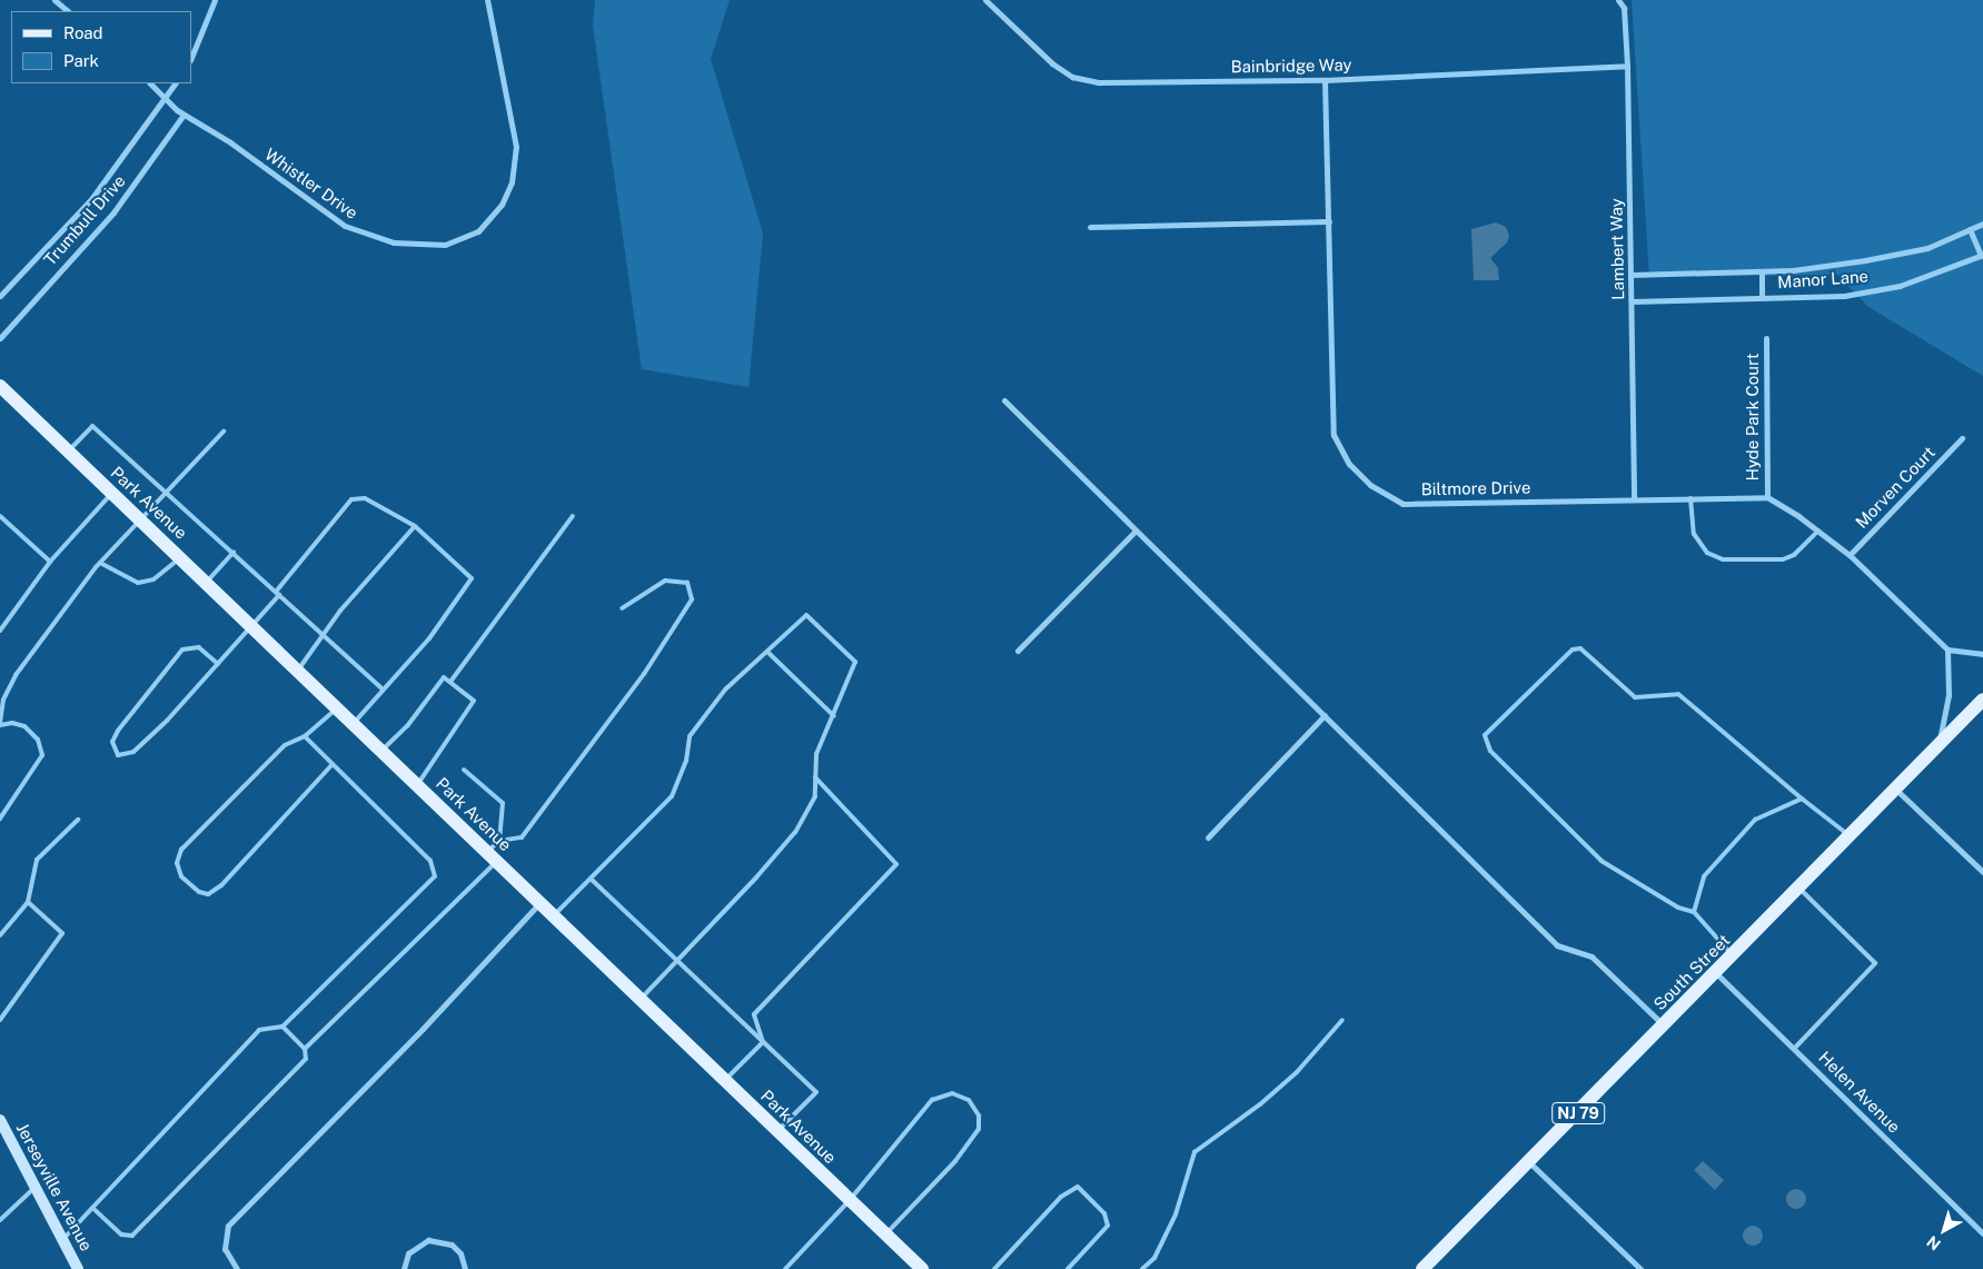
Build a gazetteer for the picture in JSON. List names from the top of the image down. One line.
{"streets":{"main road":["Park Avenue","South Street","NJ 79"],"street":["Bainbridge Way","Whistler Drive","Trumbull Drive","Lambert Way","Manor Lane","Hyde Park Court","Morven Court","Biltmore Drive","Helen Avenue","Jerseyville Avenue"]},"crossings":[["Bainbridge Way","Lambert Way"],["Bainbridge Way","Biltmore Drive"],["Whistler Drive","Trumbull Drive"],["Lambert Way","Manor Lane"],["Lambert Way","Biltmore Drive"],["Hyde Park Court","Biltmore Drive"],["South Street","Helen Avenue"]],"legend":["Road","Park"],"north":"bottom left"}
